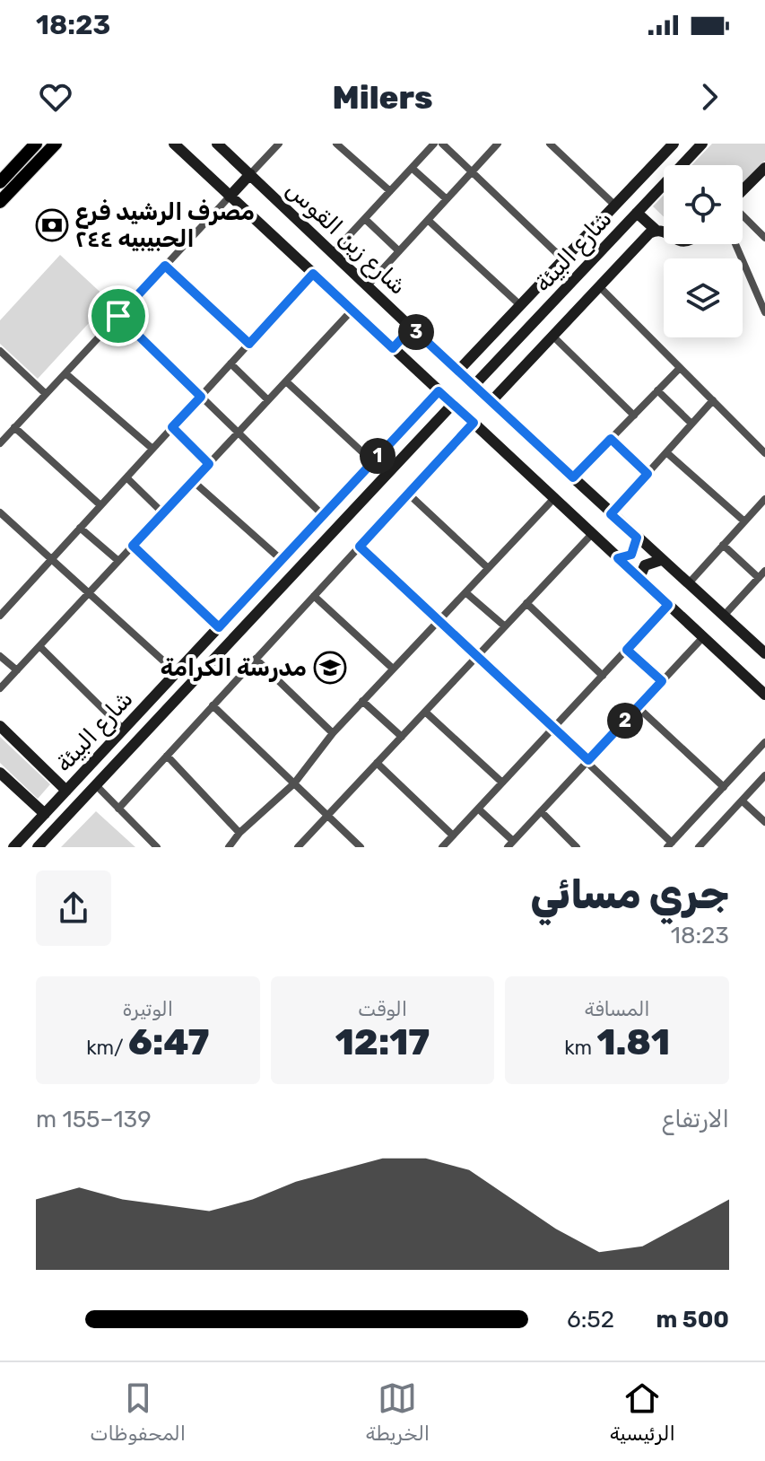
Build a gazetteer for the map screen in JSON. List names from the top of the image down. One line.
{"streets":{"street":["شارع زين القوس","شارع البيئة"]},"crossings":[["شارع زين القوس","شارع البيئة"]],"places":{"bank":["مصرف الرشيد فرع الحبيبيه ٢٤٤"],"school or university":["مدرسة الكرامة"]},"page":{"status":"18:23","header":"Milers","pins":["3","1","2"],"heading":["جري مسائي","18:23"],"stats":[["المسافة","1.81 km"],["الوقت","12:17"],["الوتيرة","6:47 /km"]],"chart":["الارتفاع","139–155 m"],"list":[{"name":"500 m","note":"6:52"}],"tabs":["الرئيسية","الخريطة","المحفوظات"]}}
